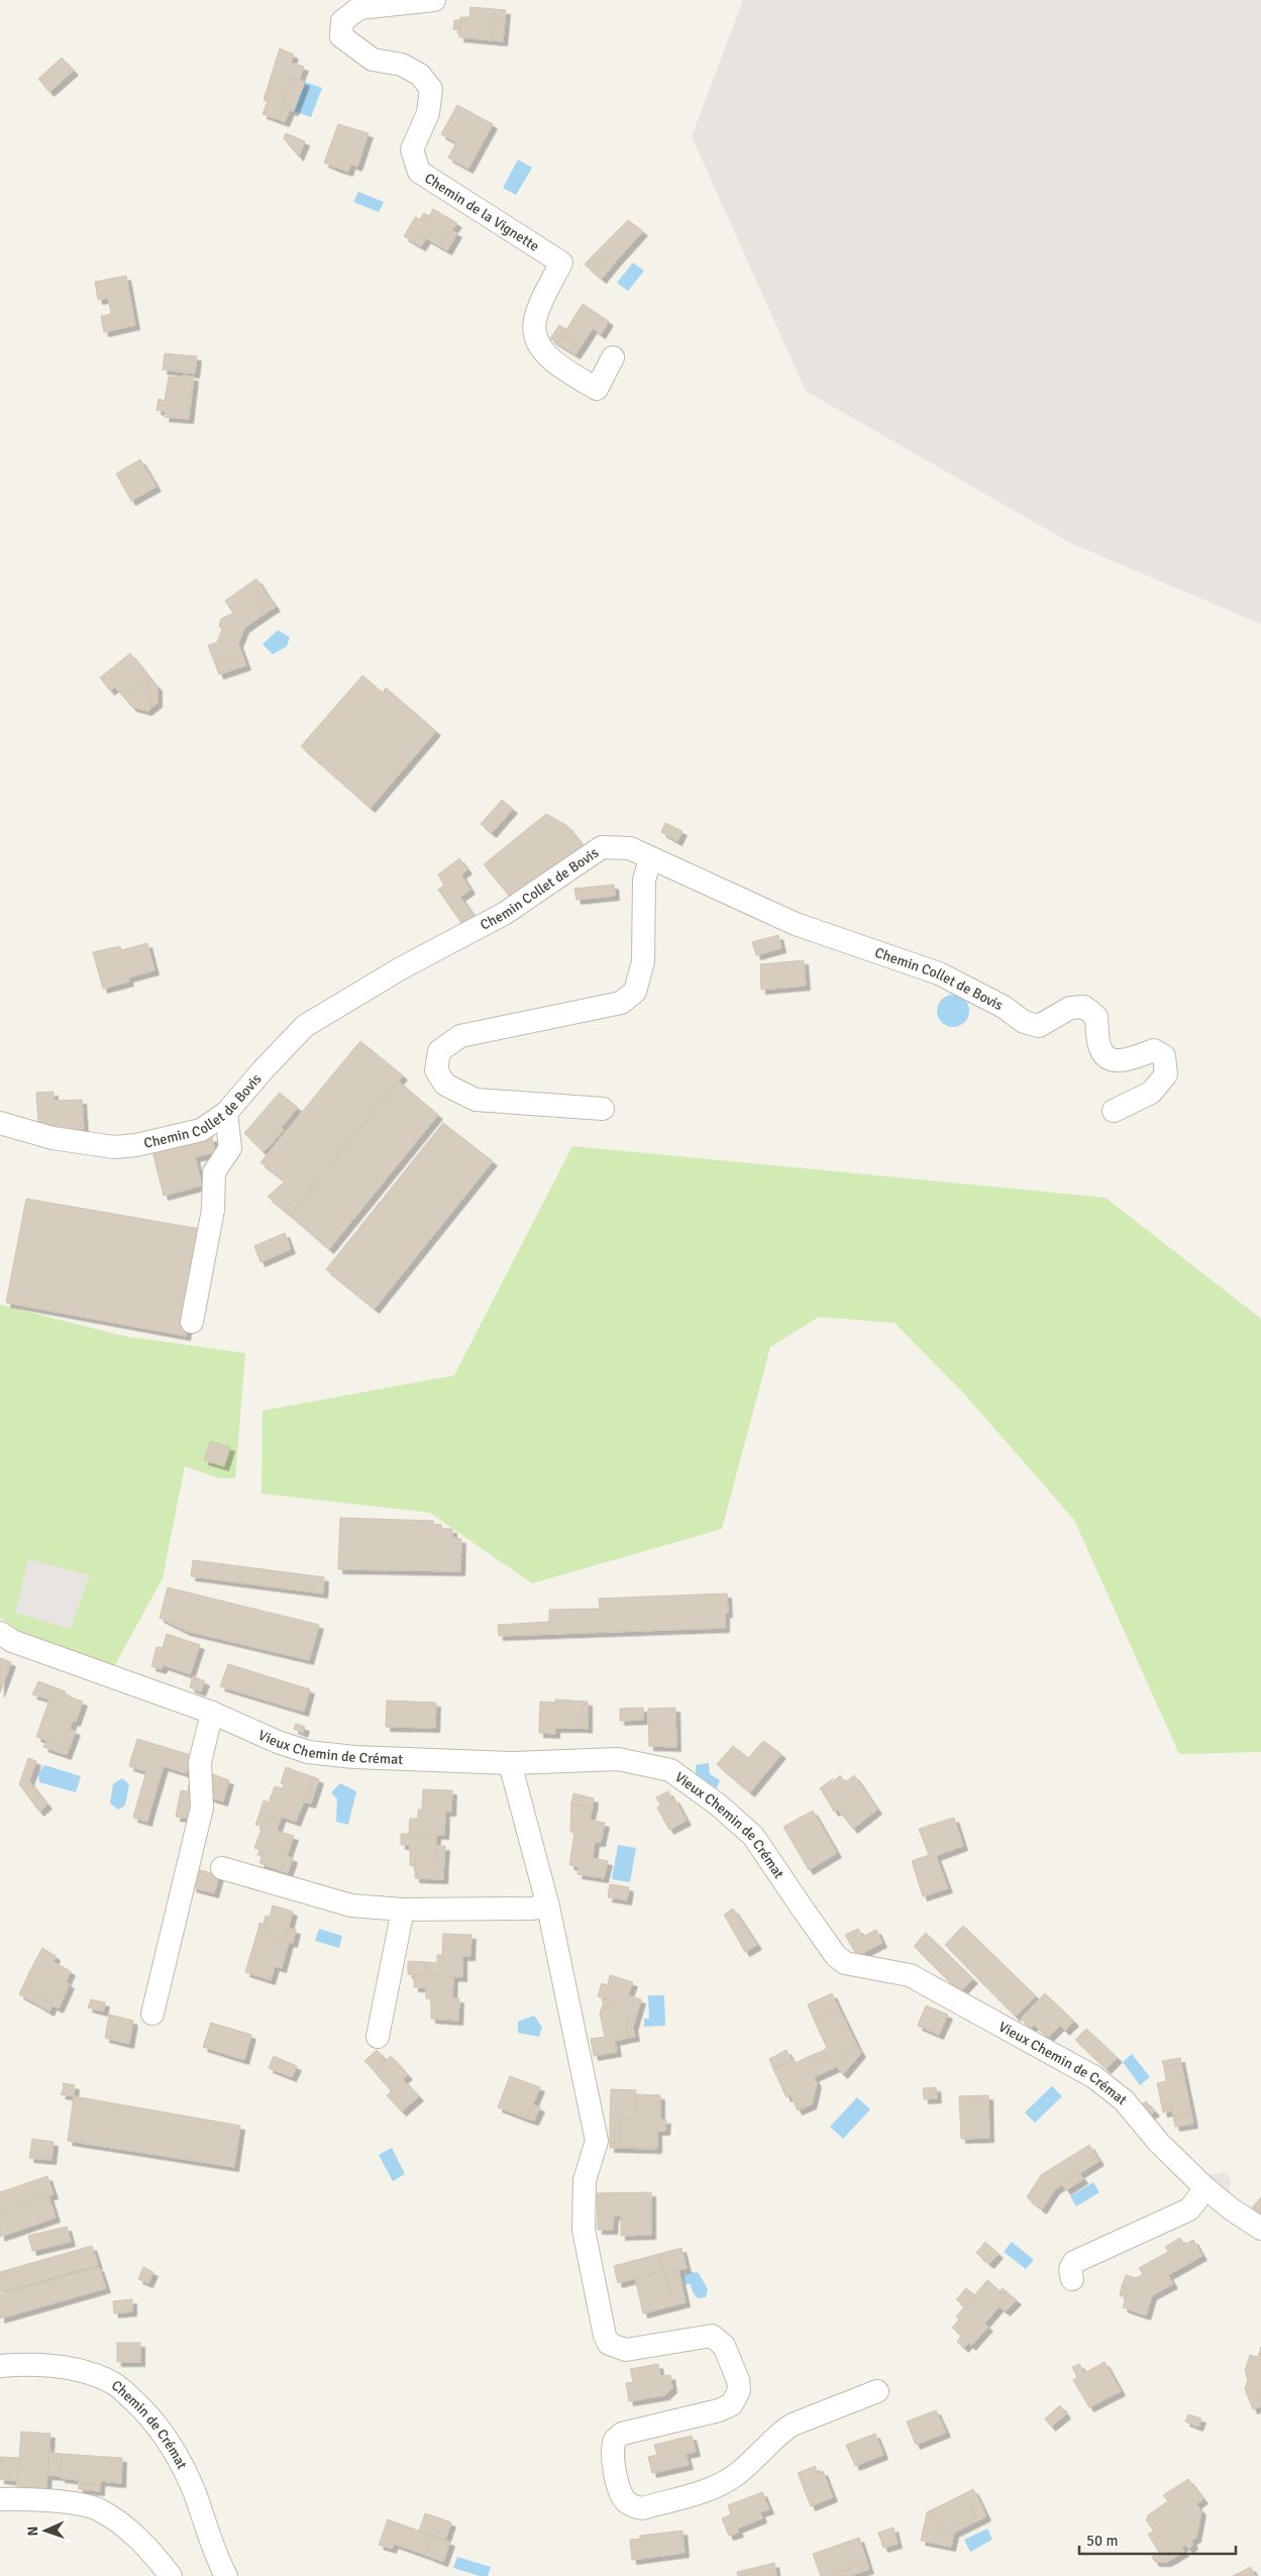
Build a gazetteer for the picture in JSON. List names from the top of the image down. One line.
{"streets":{"street":["Chemin de la Vignette","Chemin Collet de Bovis","Vieux Chemin de Crémat","Chemin de Crémat"]},"scale_bar":"50 m","north":"left"}
